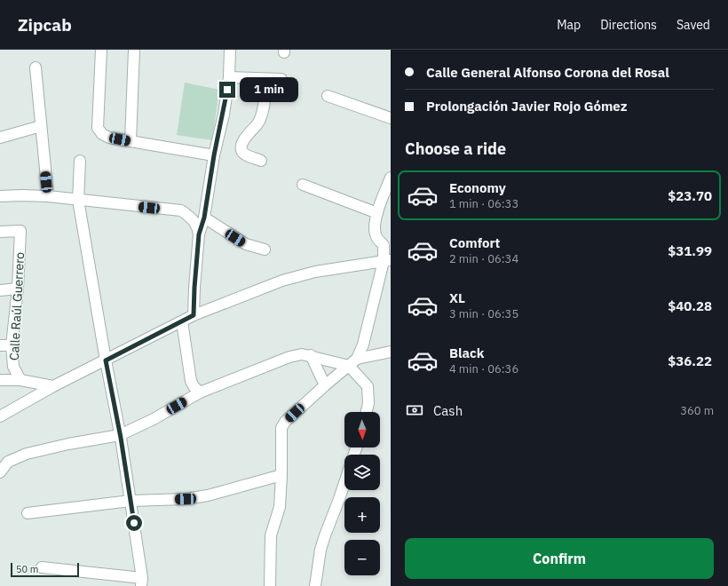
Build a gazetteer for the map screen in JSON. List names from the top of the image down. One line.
{"streets":{"street":["Calle Raúl Guerrero"]},"scale_bar":"50 m","north":"bottom","page":{"header":"Zipcab","nav":["Map","Directions","Saved"],"banner":["Calle General Alfonso Corona del Rosal","Prolongación Javier Rojo Gómez"],"bubble":"1 min","heading":"Choose a ride","list":[{"name":"Economy","note":"1 min · 06:33","value":"$23.70"},{"name":"Comfort","note":"2 min · 06:34","value":"$31.99"},{"name":"XL","note":"3 min · 06:35","value":"$40.28"},{"name":"Black","note":"4 min · 06:36","value":"$36.22"}],"pay":["Cash","360 m"],"map_buttons":["+","−"],"buttons":"Confirm","scale":"50 m"}}
